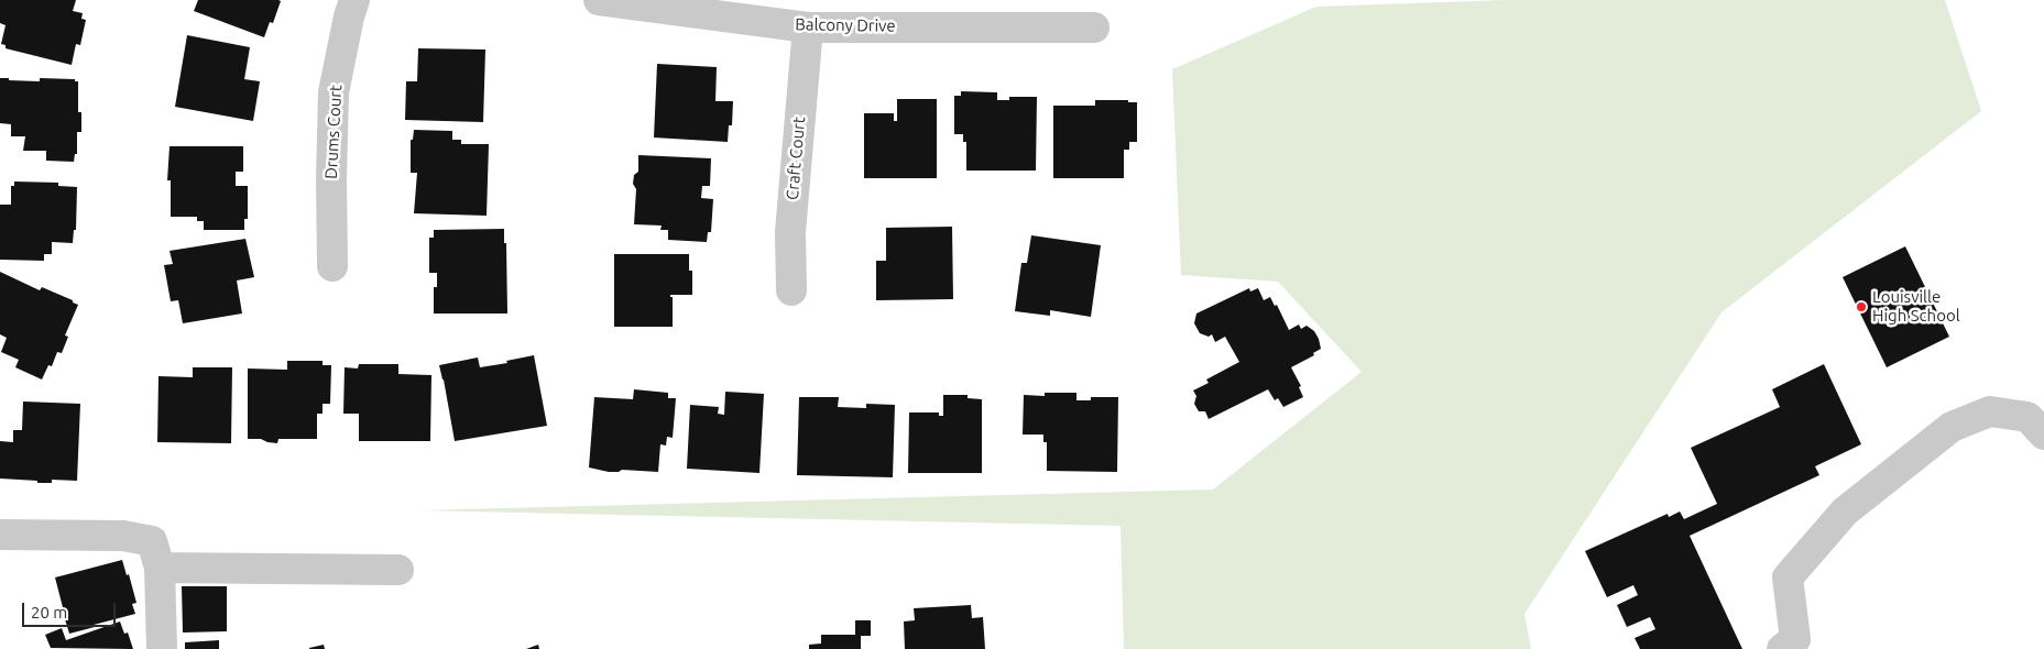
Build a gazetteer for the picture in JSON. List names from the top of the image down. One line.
{"streets":{"street":["Balcony Drive","Drums Court","Craft Court"]},"crossings":[["Balcony Drive","Craft Court"]],"places":["Louisville High School"],"scale_bar":"20 m"}
